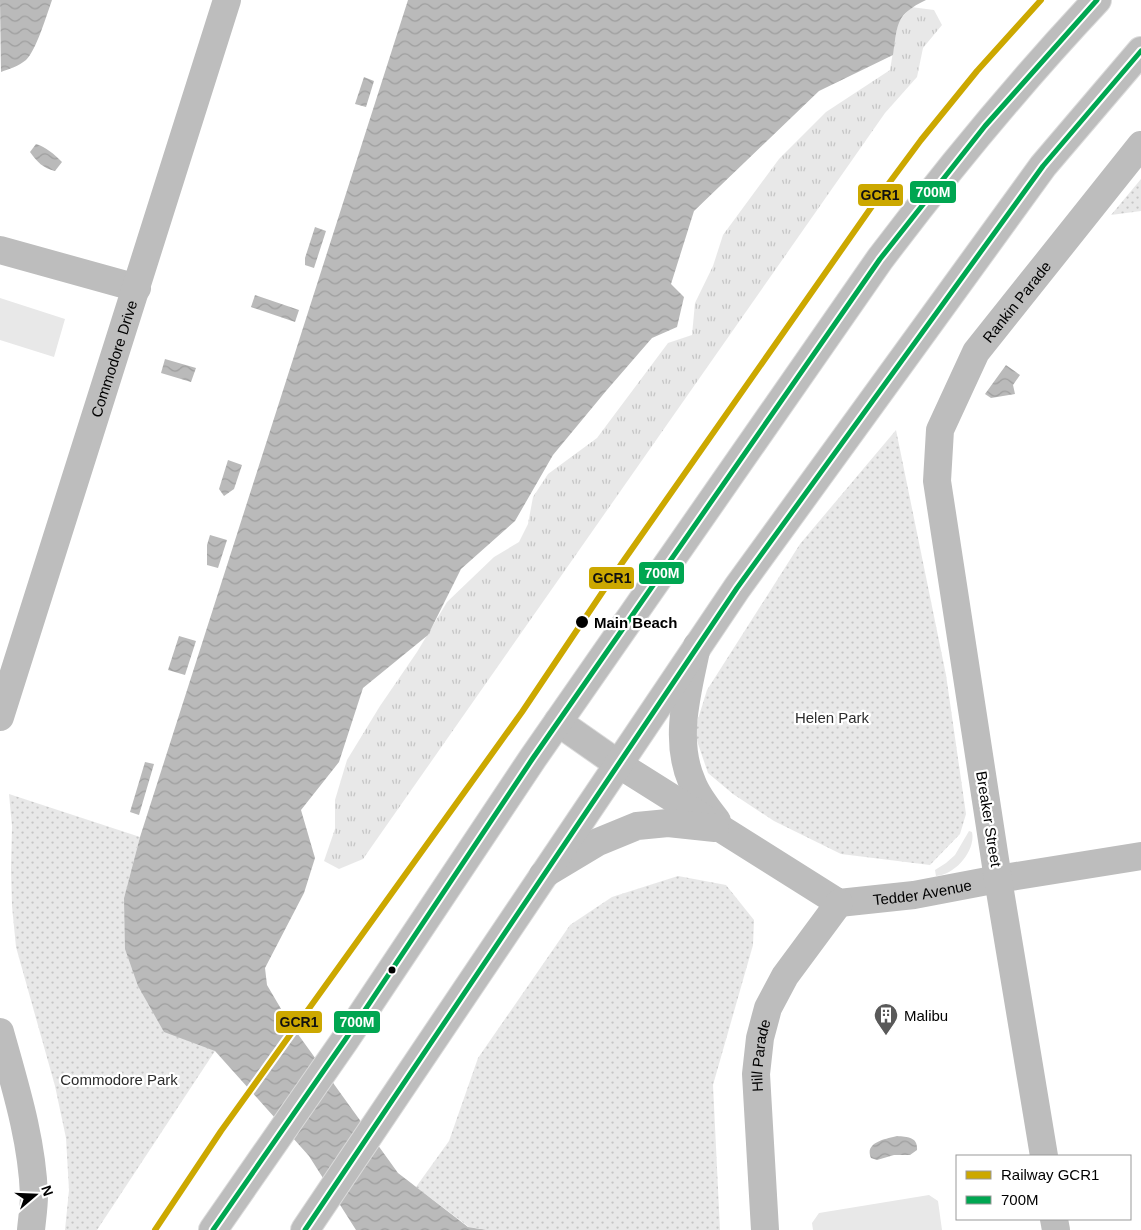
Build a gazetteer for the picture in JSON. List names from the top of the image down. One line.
{"streets":{"main road":["Rankin Parade","Commodore Drive","Breaker Street","Tedder Avenue","Hill Parade"]},"crossings":[["Rankin Parade","Breaker Street"],["Breaker Street","Tedder Avenue"],["Tedder Avenue","Hill Parade"]],"parks":["Helen Park","Commodore Park"],"places":{"other":["Main Beach"],"building":["Malibu"]},"lines":["rail line GCR1","transit line 700M"],"legend":["Railway GCR1","700M"],"north":"right"}
